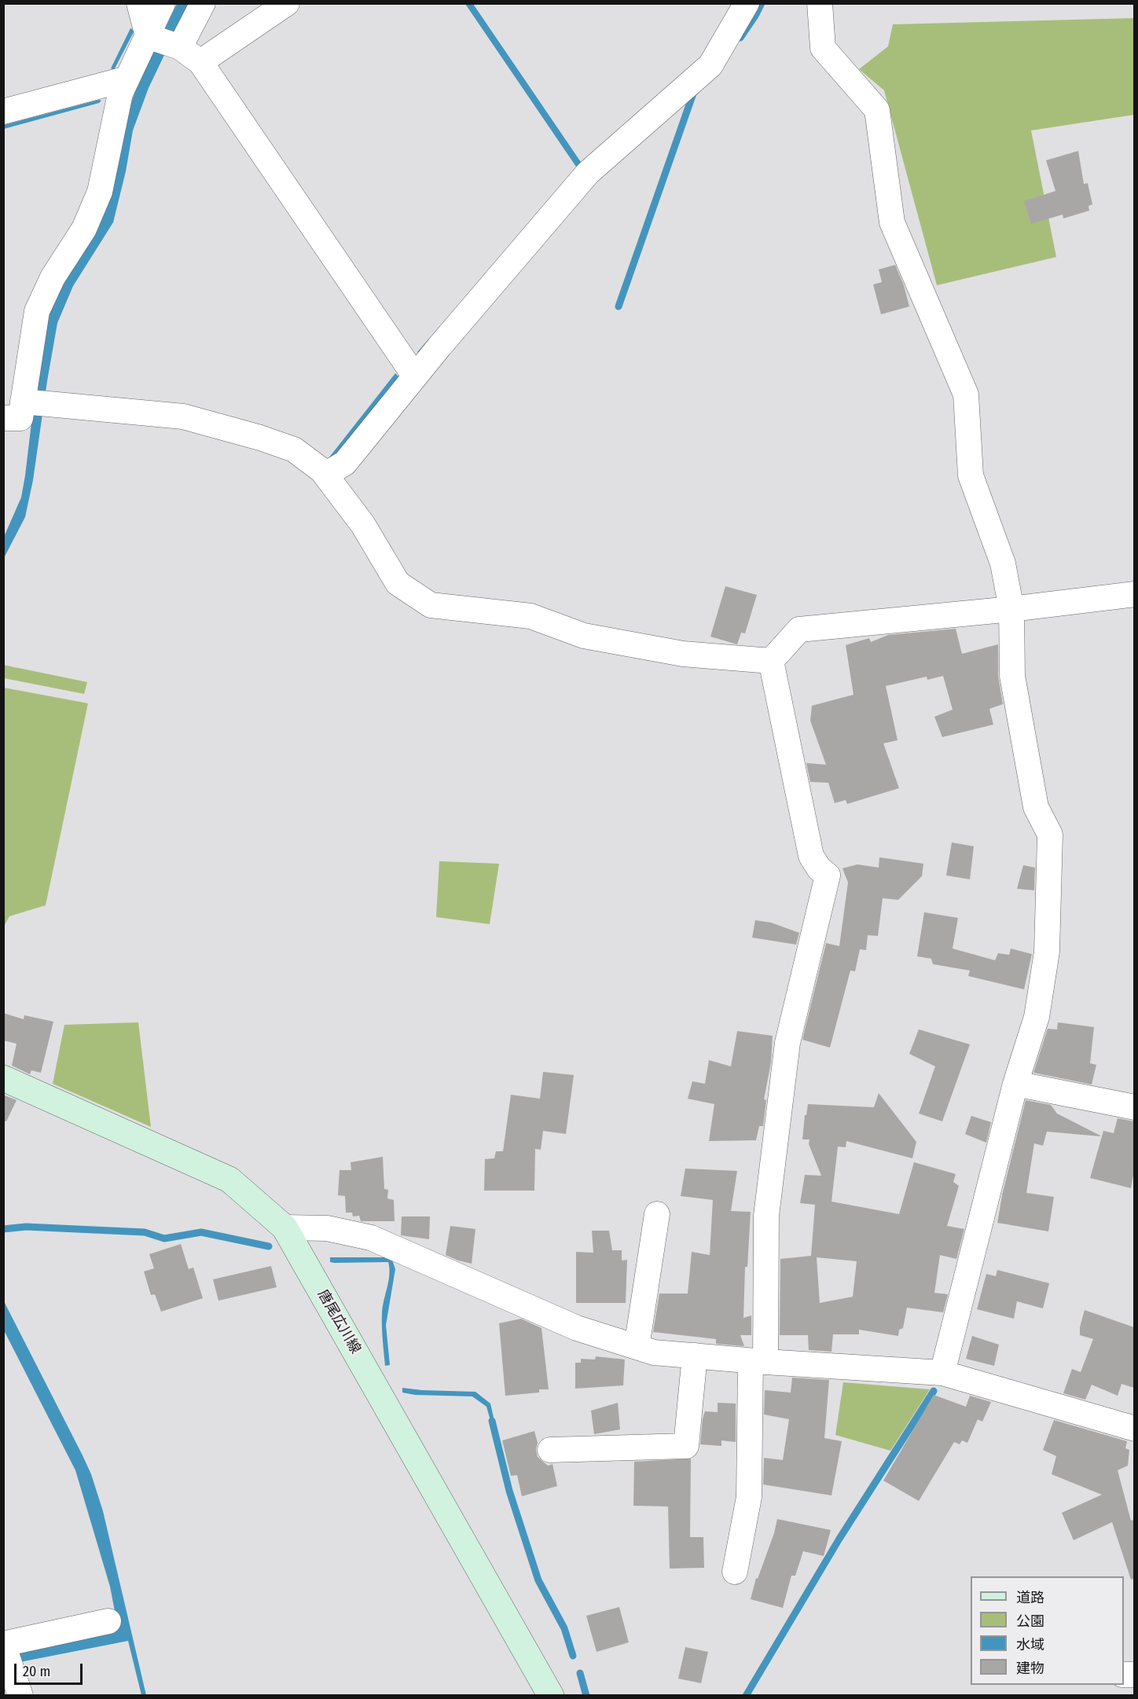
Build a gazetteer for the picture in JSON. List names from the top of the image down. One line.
{"streets":{"main road":["唐尾広川線"]},"legend":["道路","公園","水域","建物"],"scale_bar":"20 m"}
